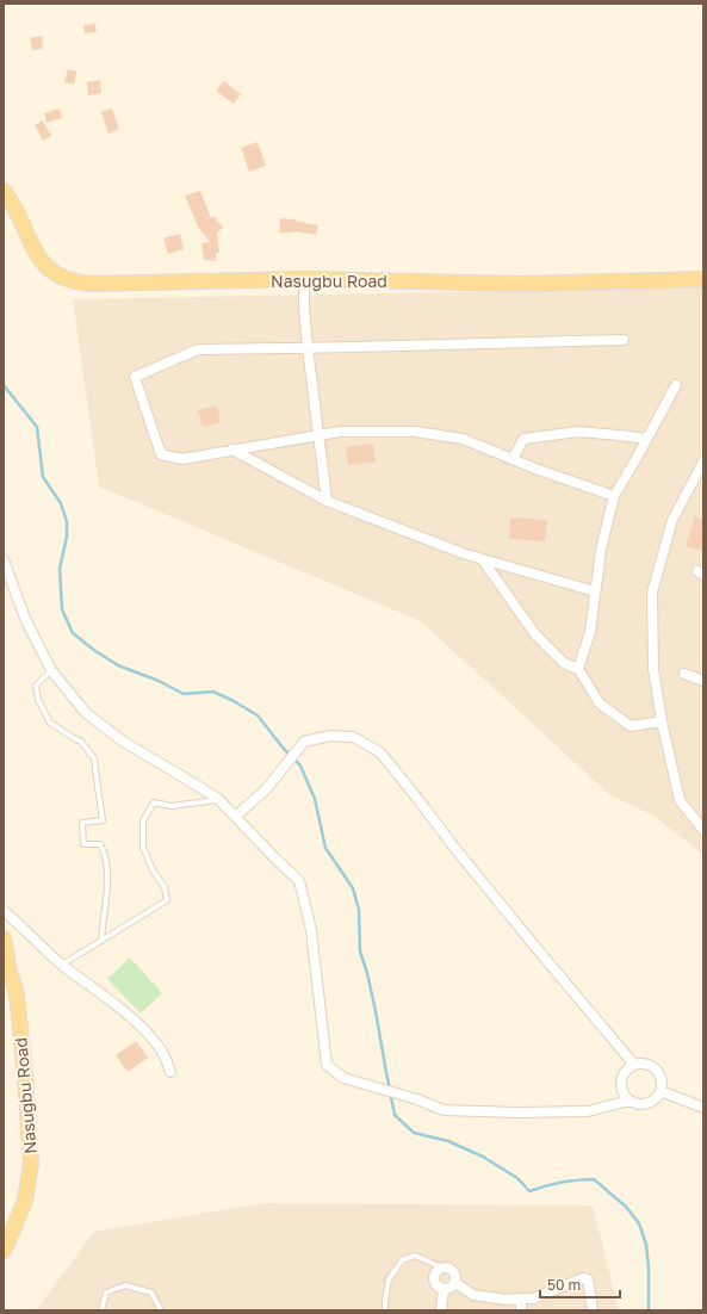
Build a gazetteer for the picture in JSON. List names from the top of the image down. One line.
{"streets":{"main road":["Nasugbu Road"]},"scale_bar":"50 m"}
